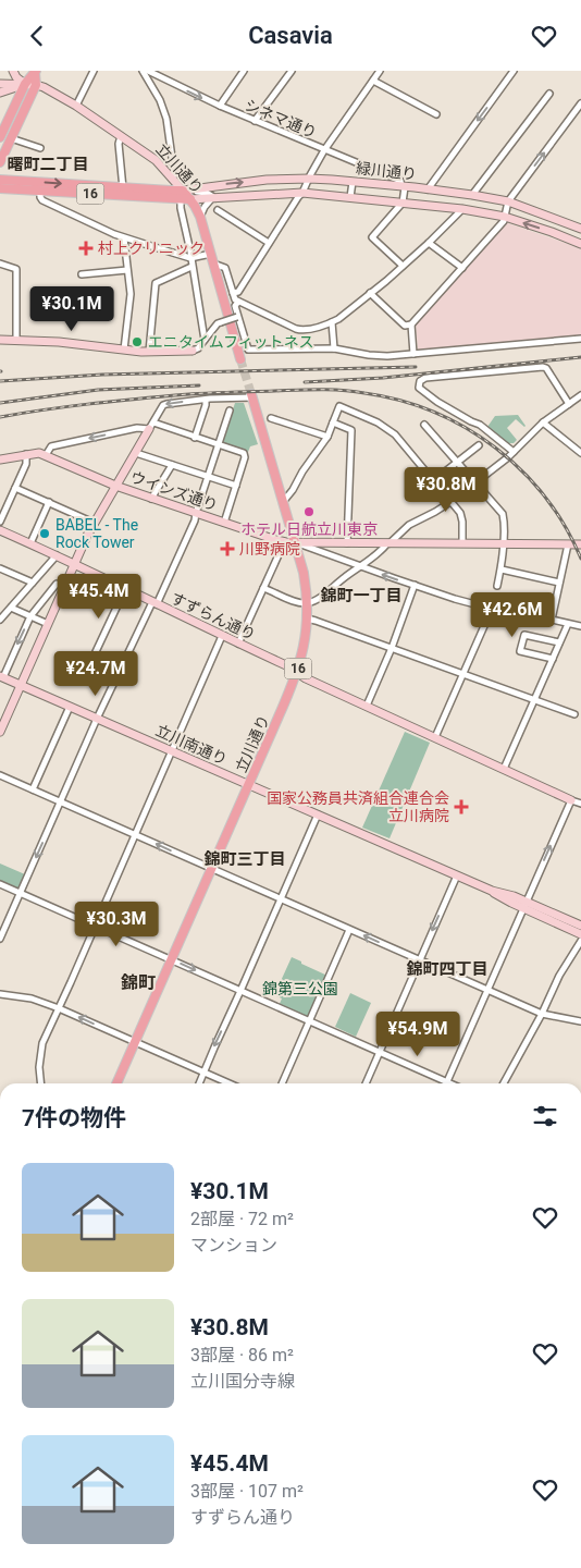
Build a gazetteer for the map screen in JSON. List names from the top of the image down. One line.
{"streets":{"main road":["立川通り","16"],"street":["シネマ通り","緑川通り","ウインズ通り","すずらん通り","立川南通り"]},"crossings":[["シネマ通り","緑川通り"],["立川通り","緑川通り"],["立川通り","16"],["立川通り","ウインズ通り"],["立川通り","すずらん通り"],["立川通り","立川南通り"],["緑川通り","16"]],"districts":["曙町二丁目","錦町一丁目","錦町三丁目","錦町四丁目","錦町"],"parks":["錦第三公園"],"places":{"health":["村上クリニック","川野病院","国家公務員共済組合連合会 立川病院"],"other":["エニタイムフィットネス","ホテル日航立川東京","BABEL - The Rock Tower"]},"page":{"header":"Casavia","price":["¥30.1M","¥30.8M","¥45.4M","¥42.6M","¥24.7M","¥30.3M","¥54.9M"],"heading":"7件の物件","list":[{"name":"¥30.1M","note":"2部屋 · 72 m² · マンション"},{"name":"¥30.8M","note":"3部屋 · 86 m² · 立川国分寺線"},{"name":"¥45.4M","note":"3部屋 · 107 m² · すずらん通り"}]}}
